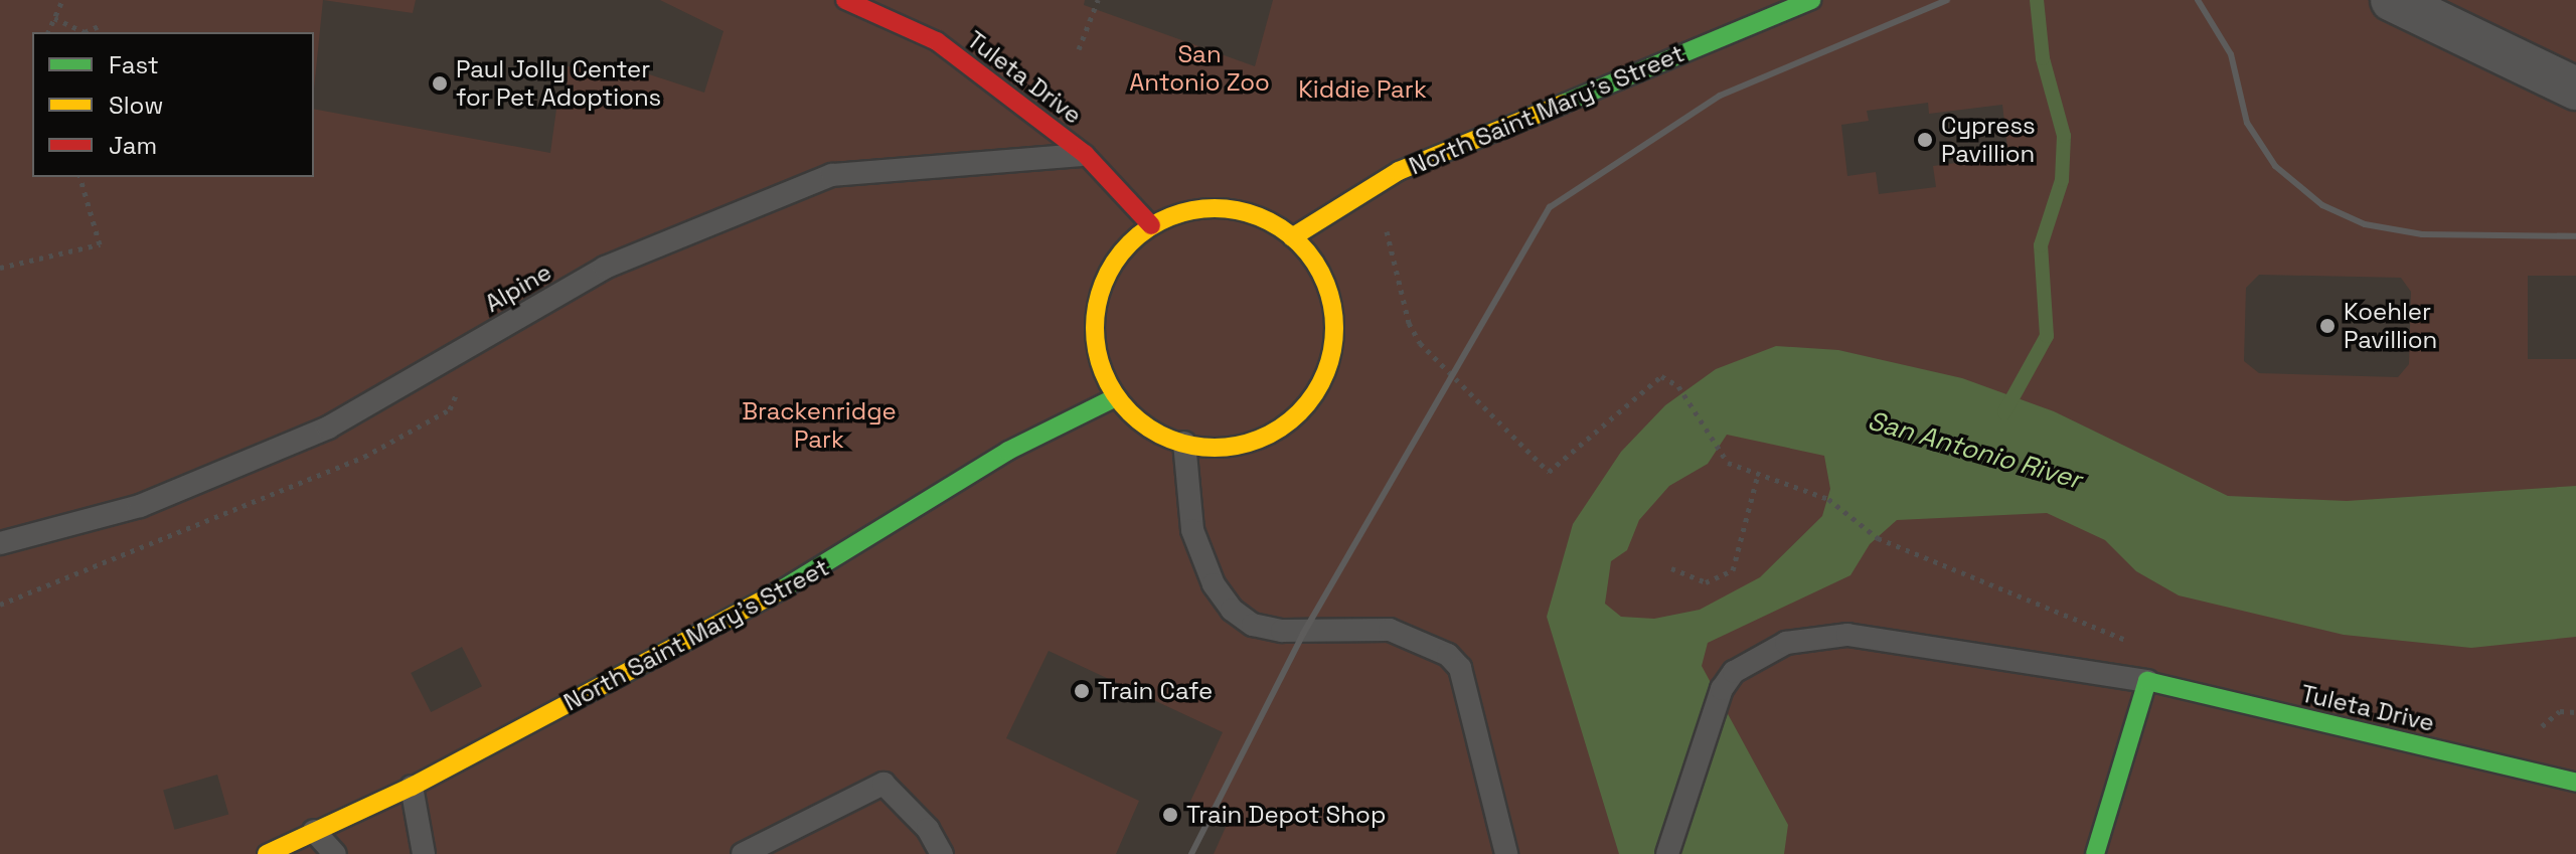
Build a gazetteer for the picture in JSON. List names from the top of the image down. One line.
{"streets":{"street":["Tuleta Drive","North Saint Mary's Street"],"lane":["Alpine"]},"crossings":[["Tuleta Drive","North Saint Mary's Street"],["Tuleta Drive","Alpine"]],"water":["San Antonio River"],"parks":["San Antonio Zoo","Kiddie Park","Brackenridge Park"],"places":["Paul Jolly Center for Pet Adoptions","Cypress Pavillion","Koehler Pavillion","Train Cafe","Train Depot Shop"],"legend":["Fast","Slow","Jam"]}
